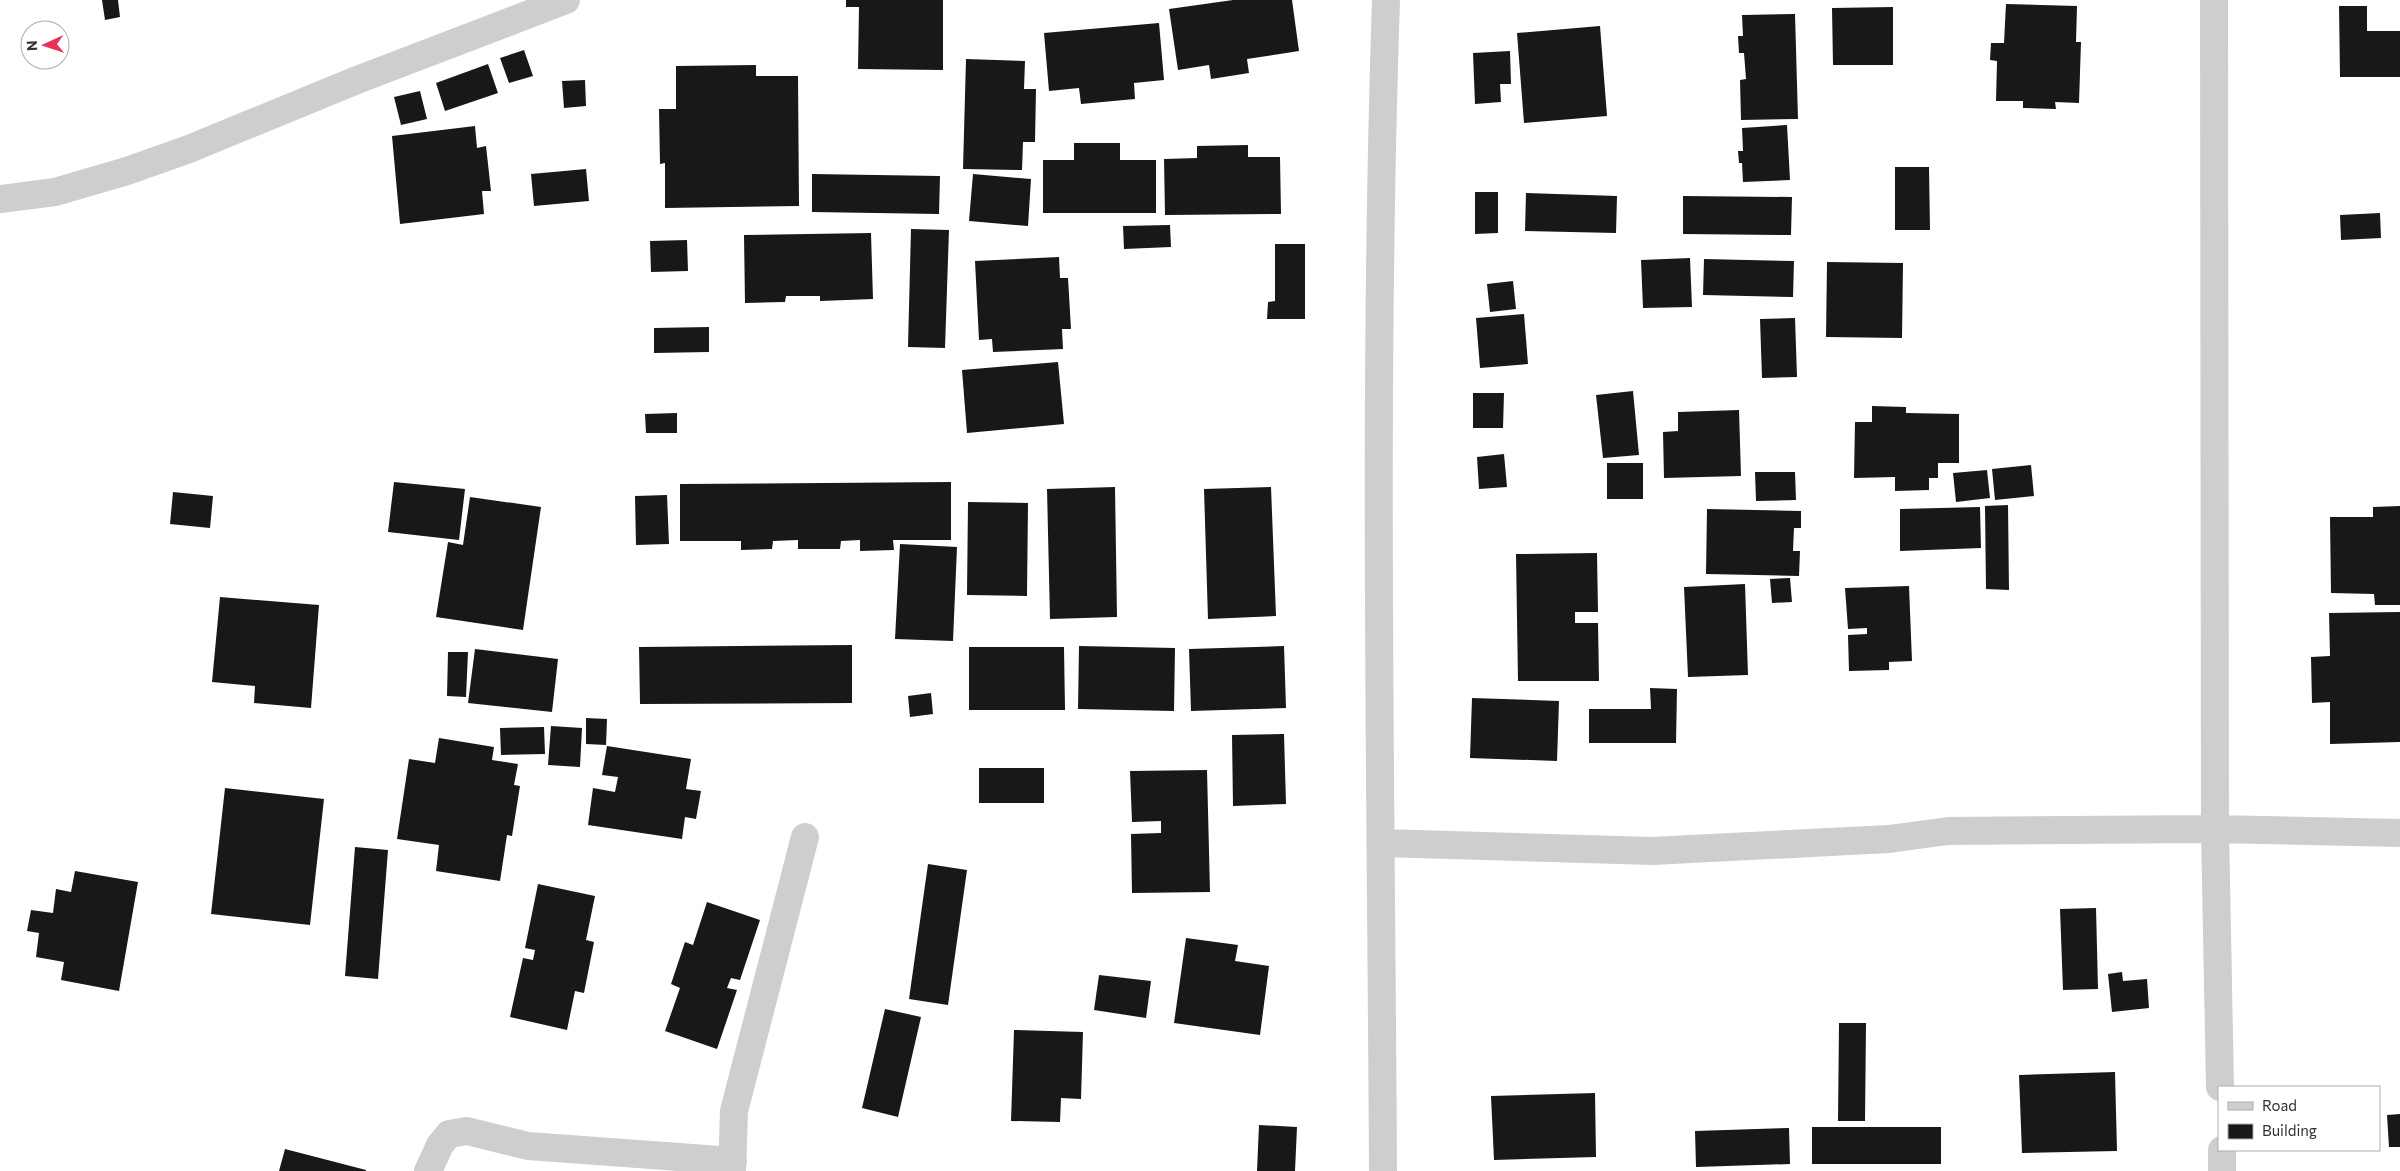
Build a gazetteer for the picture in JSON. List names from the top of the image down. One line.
{"legend":["Road","Building"],"north":"left"}
